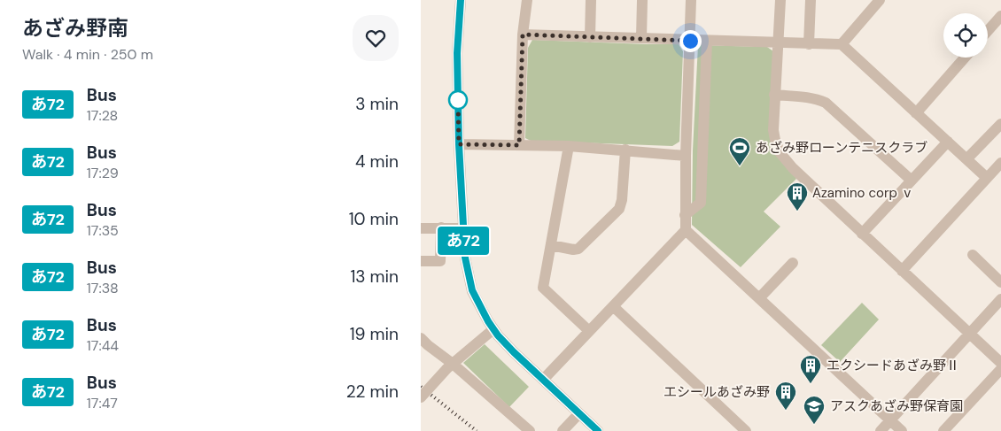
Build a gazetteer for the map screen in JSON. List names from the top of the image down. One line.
{"places":{"sports":["あざみ野ローンテニスクラブ"],"building":["Azamino corp ⅴ","エクシードあざみ野Ⅱ","エシールあざみ野"],"school or university":["アスクあざみ野保育園"]},"lines":["bus line あ72"],"page":{"heading":["あざみ野南","Walk · 4 min · 250 m"],"on_map":"あ72","list":[{"mark":"あ72","name":"Bus","note":"17:28","value":"3 min"},{"mark":"あ72","name":"Bus","note":"17:29","value":"4 min"},{"mark":"あ72","name":"Bus","note":"17:35","value":"10 min"},{"mark":"あ72","name":"Bus","note":"17:38","value":"13 min"},{"mark":"あ72","name":"Bus","note":"17:44","value":"19 min"},{"mark":"あ72","name":"Bus","note":"17:47","value":"22 min"}]}}
